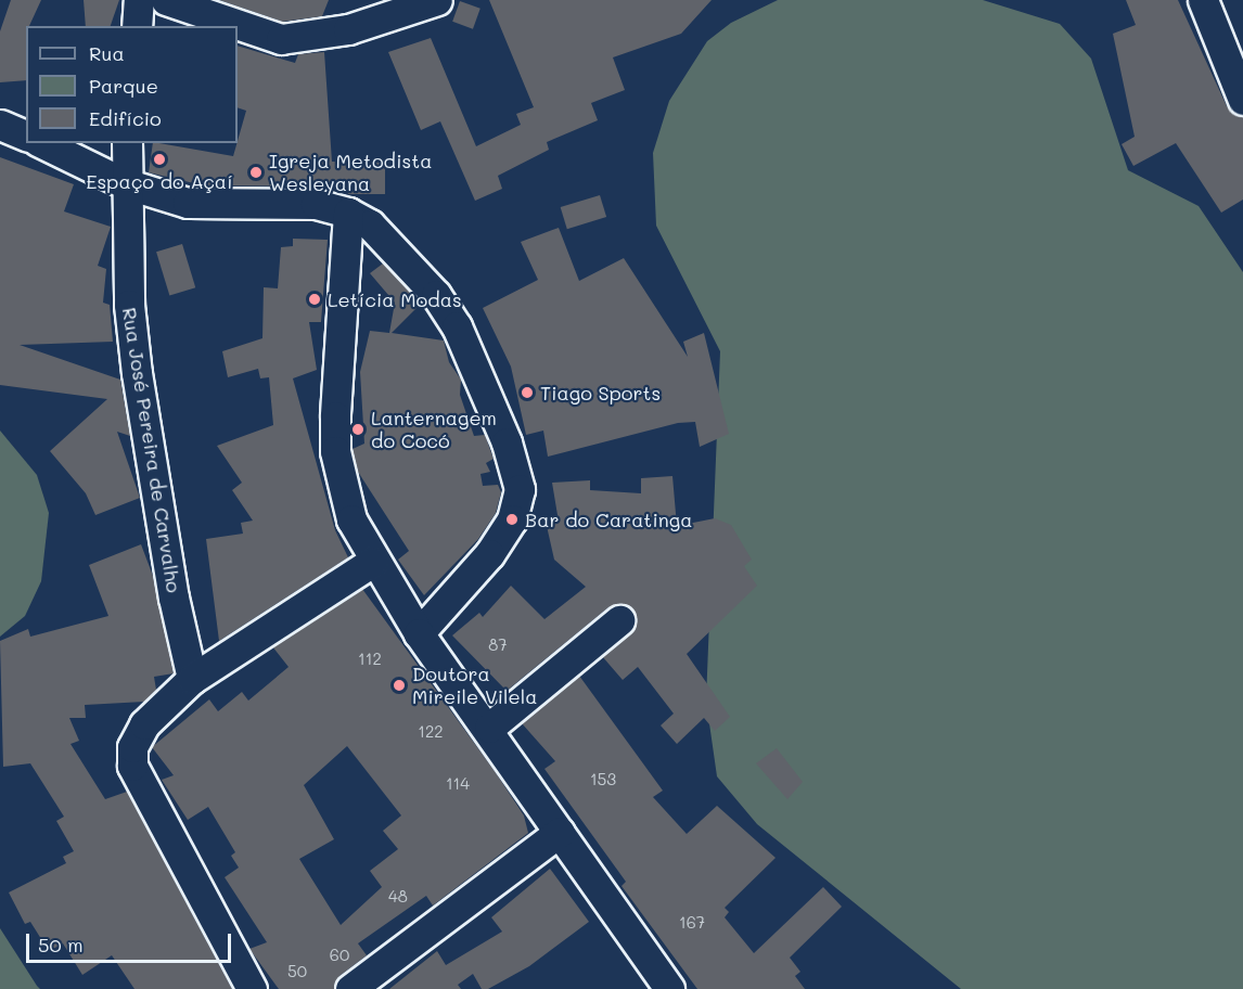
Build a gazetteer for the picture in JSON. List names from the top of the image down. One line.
{"streets":{"street":["Rua José Pereira de Carvalho"]},"places":["Espaço do Açaí","Igreja Metodista Wesleyana","Letícia Modas","Tiago Sports","Lanternagem do Cocó","Bar do Caratinga","Doutora Mireile Vilela"],"house_numbers":["87","112","122","153","114","48","167","60","50"],"legend":["Rua","Parque","Edifício"],"scale_bar":"50 m"}
